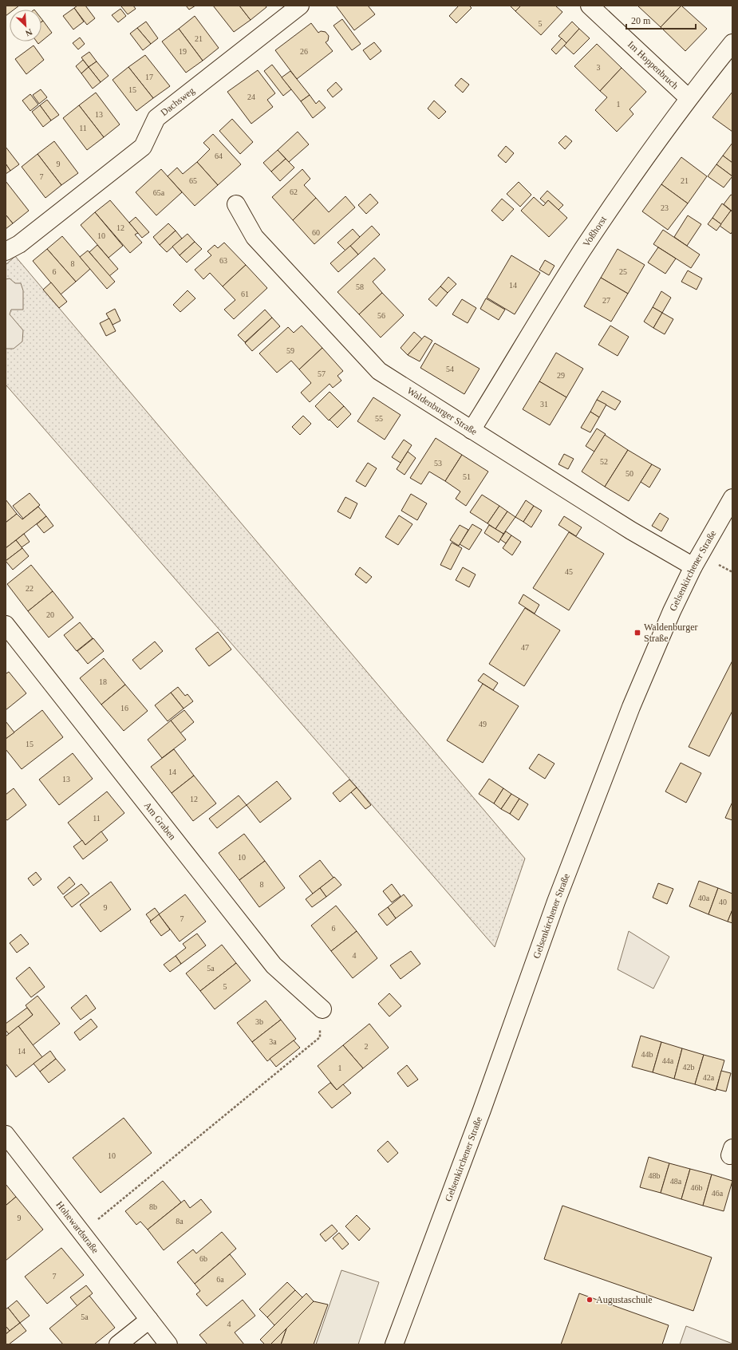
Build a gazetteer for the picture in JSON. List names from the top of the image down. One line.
{"streets":{"street":["Im Hoppenbruch","Dachsweg","Voßhorst","Waldenburger Straße","Gelsenkirchener Straße","Am Graben","Hohewardstraße"]},"crossings":[["Im Hoppenbruch","Voßhorst"],["Voßhorst","Waldenburger Straße"],["Waldenburger Straße","Gelsenkirchener Straße"]],"places":{"transit":["Waldenburger Straße"],"other":["Augustaschule"]},"house_numbers":["5","21","19","26","3","17","15","24","1","13","11","64","9","7","65","21","62","65a","23","12","60","10","63","8","6","25","14","58","61","27","56","59","54","57","29","31","55","52","53","50","51","45","22","20","47","18","16","49","15","14","13","12","11","10","8","40a","40","9","7","6","4","5a","5","3b","3a","2","14","44b","44a","42b","1","42a","10","48b","48a","46b","46a","8b","9","8a","6b","7","6a","5a","4"],"scale_bar":"20 m","north":"bottom right"}
